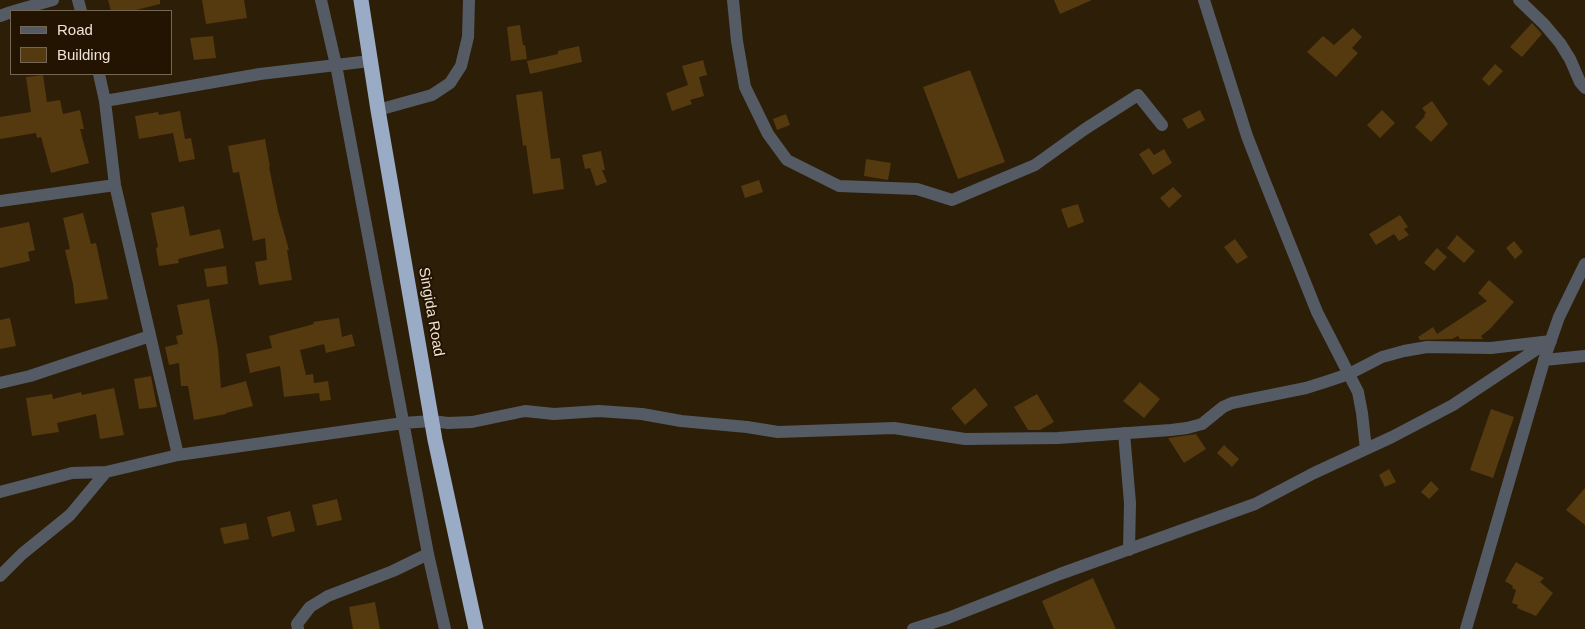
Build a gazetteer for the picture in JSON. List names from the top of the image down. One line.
{"streets":{"highway":["Singida Road"]},"legend":["Road","Building"]}
